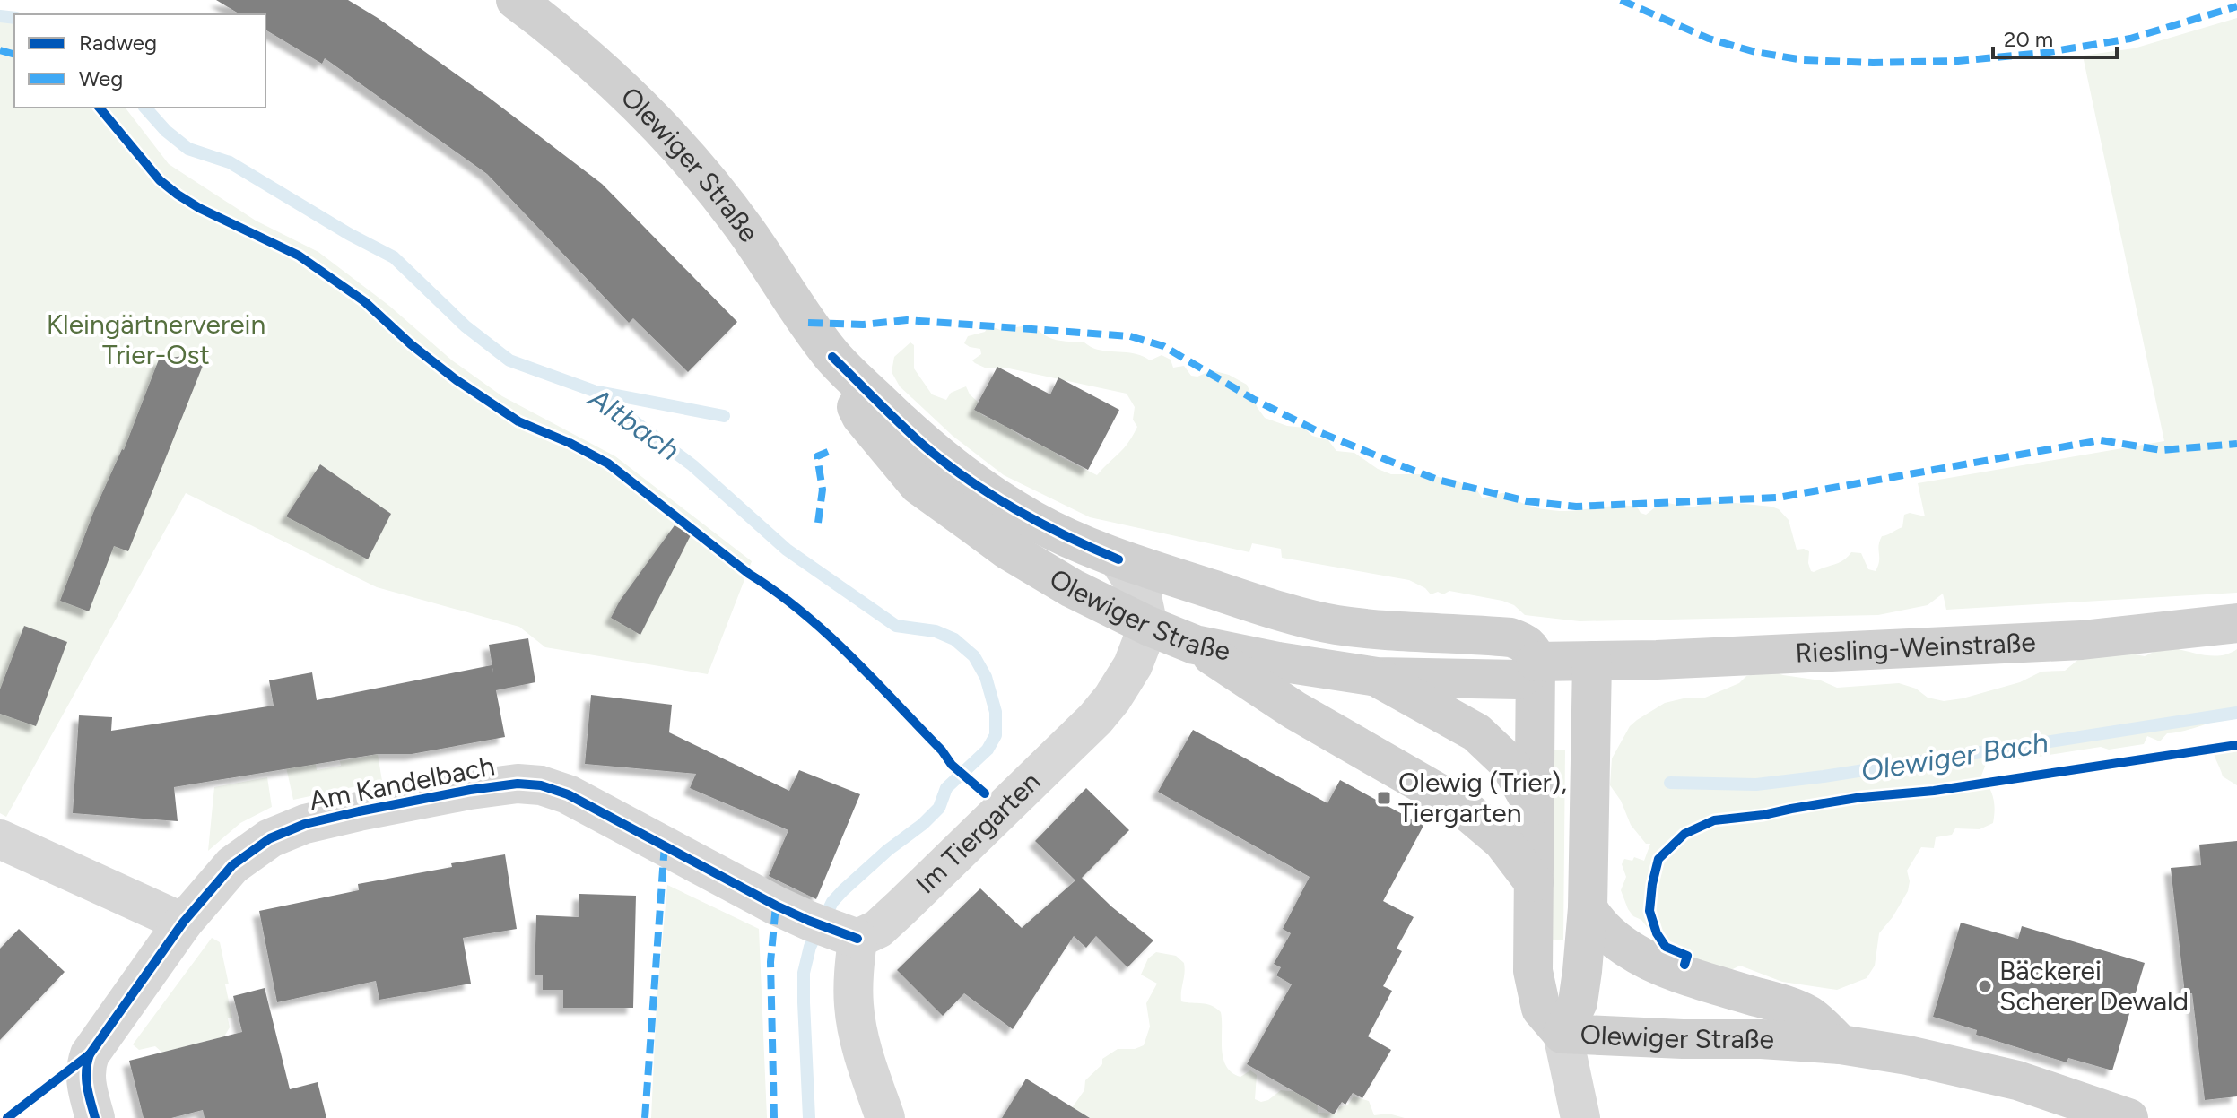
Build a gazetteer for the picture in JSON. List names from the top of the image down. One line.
{"streets":{"main road":["Olewiger Straße","Riesling-Weinstraße"],"street":["Am Kandelbach","Im Tiergarten"]},"crossings":[["Olewiger Straße","Riesling-Weinstraße"],["Olewiger Straße","Im Tiergarten"],["Am Kandelbach","Im Tiergarten"]],"water":["Altbach","Olewiger Bach"],"parks":["Kleingärtnerverein Trier-Ost"],"places":{"transit":["Olewig (Trier), Tiergarten"],"other":["Bäckerei Scherer Dewald"]},"legend":["Radweg","Weg"],"scale_bar":"20 m"}
